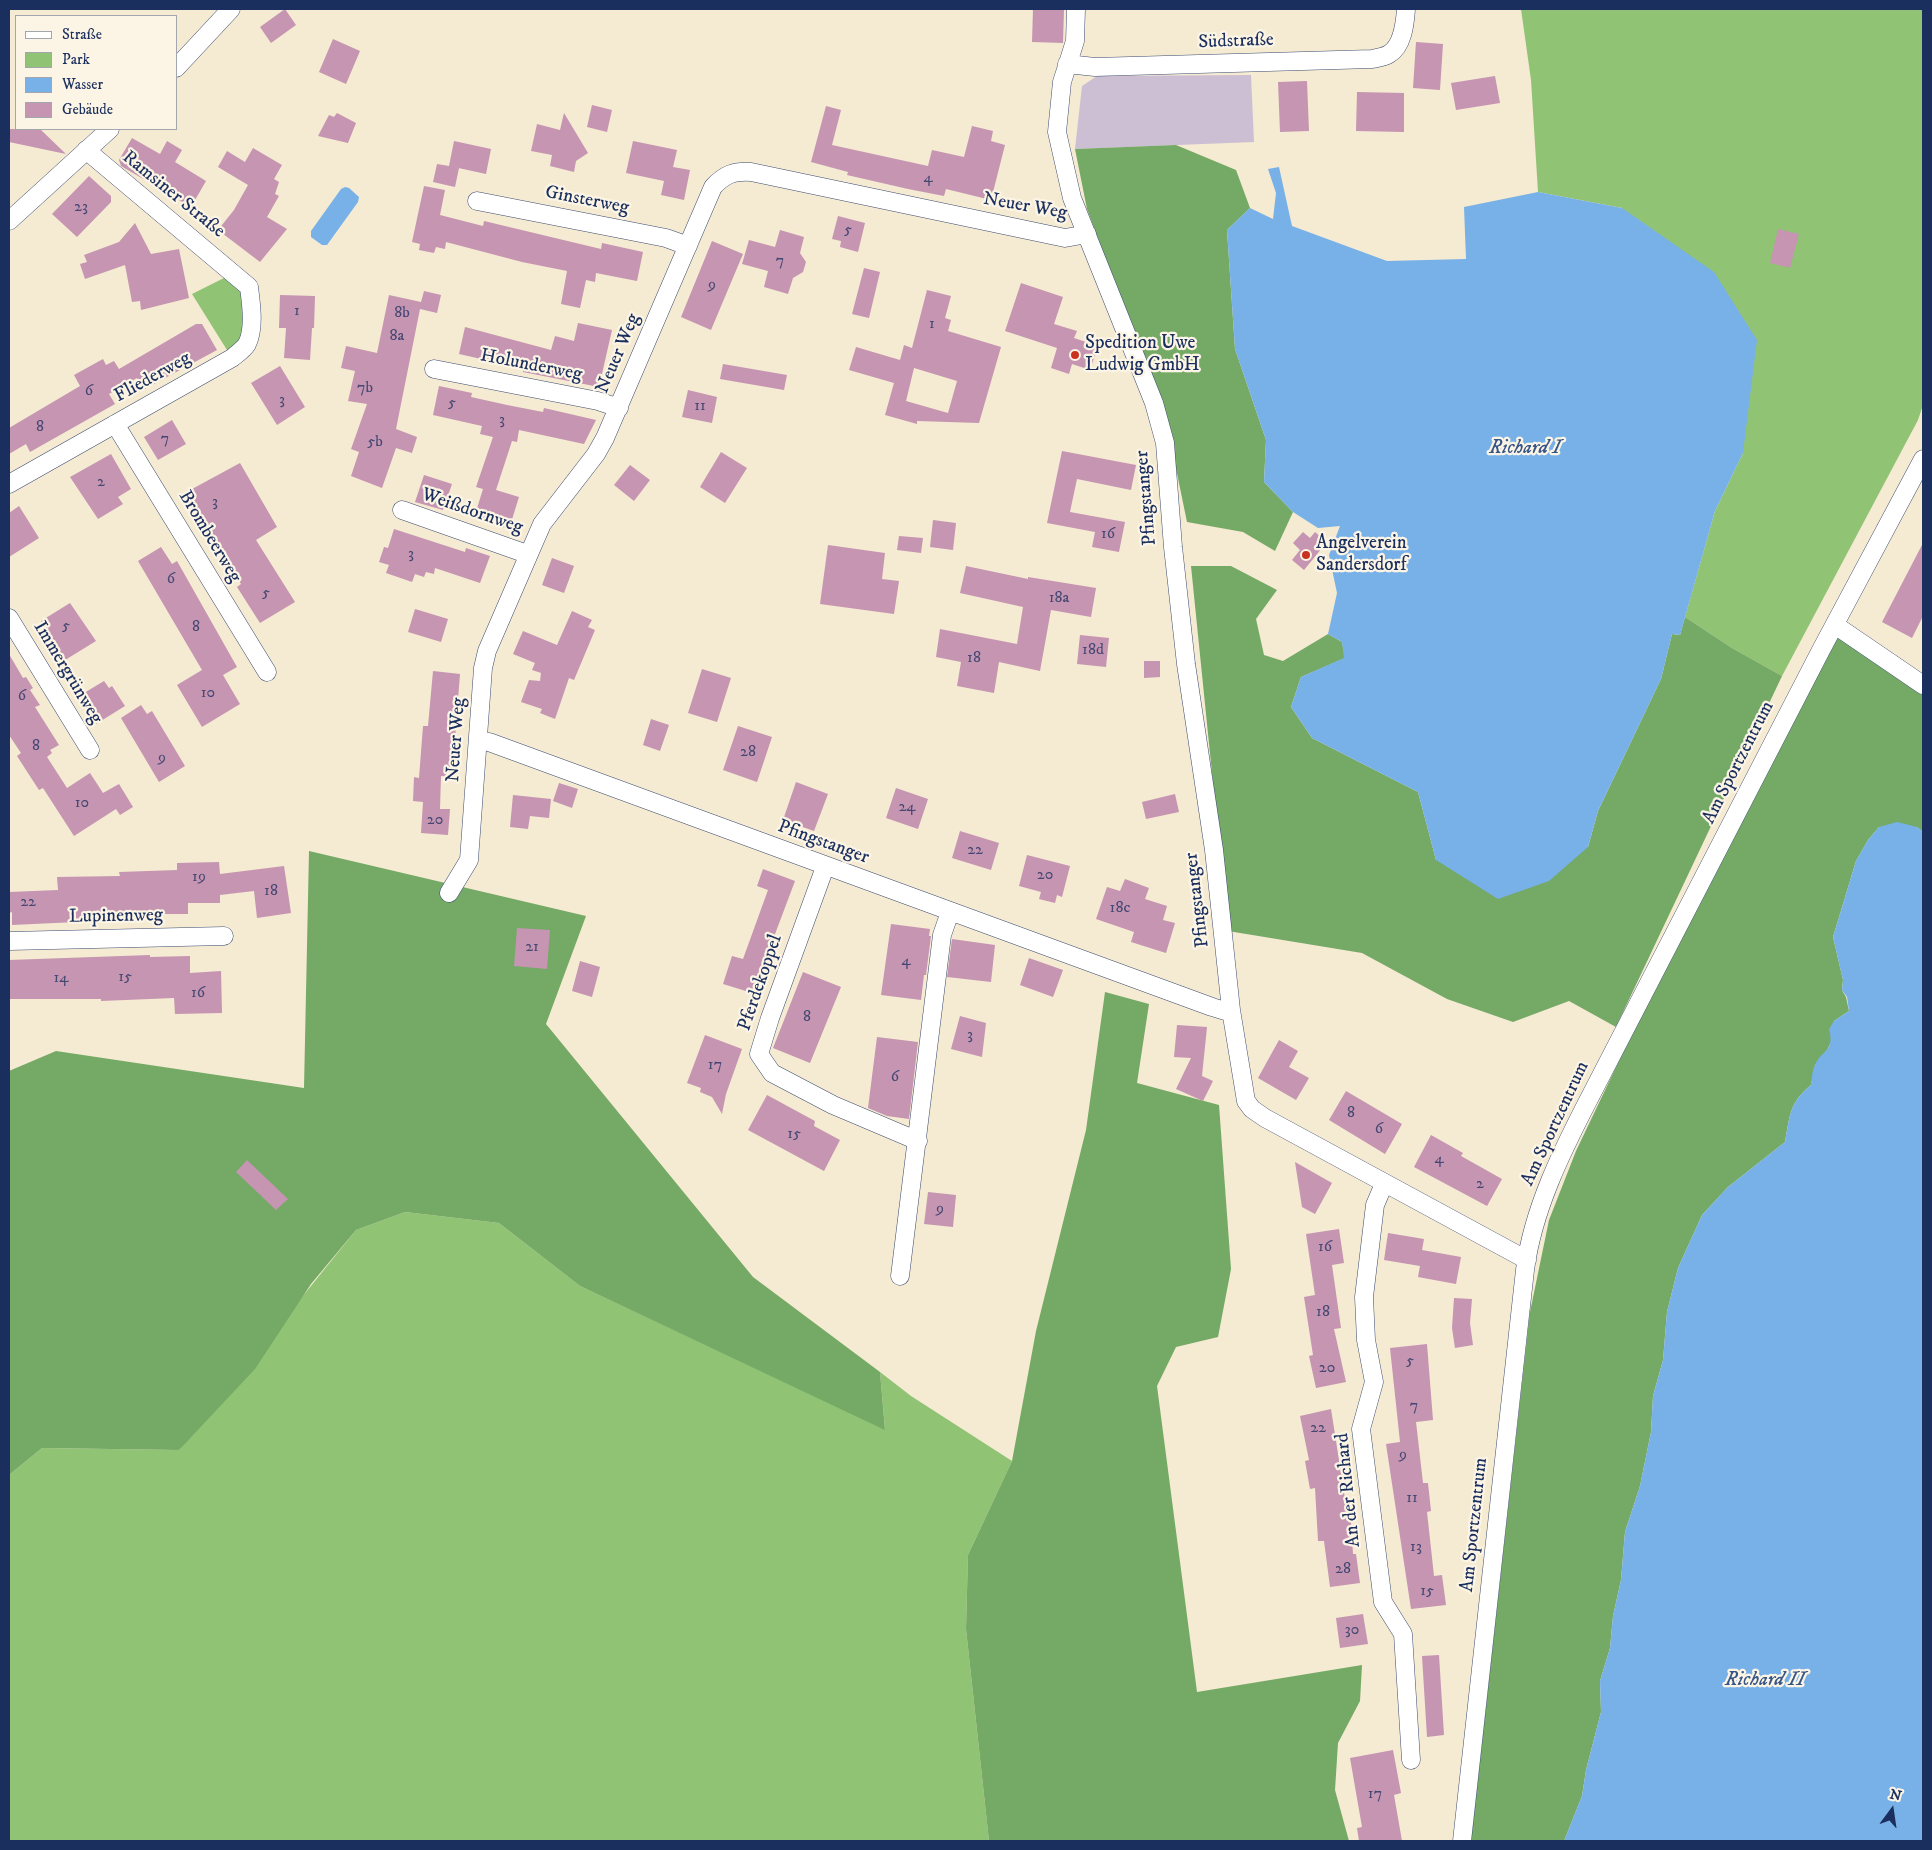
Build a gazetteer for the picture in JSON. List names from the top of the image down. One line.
{"streets":{"street":["Südstraße","Ramsiner Straße","Ginsterweg","Neuer Weg","Holunderweg","Fliederweg","Pfingstanger","Weißdornweg","Brombeerweg","Immergrünweg","Am Sportzentrum","Lupinenweg","Pferdekoppel","An der Richard"]},"crossings":[["Südstraße","Pfingstanger"],["Ramsiner Straße","Fliederweg"],["Ginsterweg","Neuer Weg"],["Neuer Weg","Holunderweg"],["Neuer Weg","Pfingstanger"],["Neuer Weg","Weißdornweg"],["Fliederweg","Brombeerweg"],["Pfingstanger","Pferdekoppel"]],"water":["Richard I","Richard II"],"places":["Spedition Uwe Ludwig GmbH","Angelverein Sandersdorf"],"house_numbers":["4","23","5","7","9","1","8b","1","8a","7b","6","3","5","11","3","8","7","5b","2","3","16","3","6","5","18a","5","8","18d","18","10","6","8","28","9","10","24","20","22","20","19","18","22","18c","21","4","15","14","16","8","3","17","6","8","6","15","4","2","9","16","18","5","20","7","22","9","11","13","28","15","30","17"],"legend":["Straße","Park","Wasser","Gebäude"],"north":"top"}
